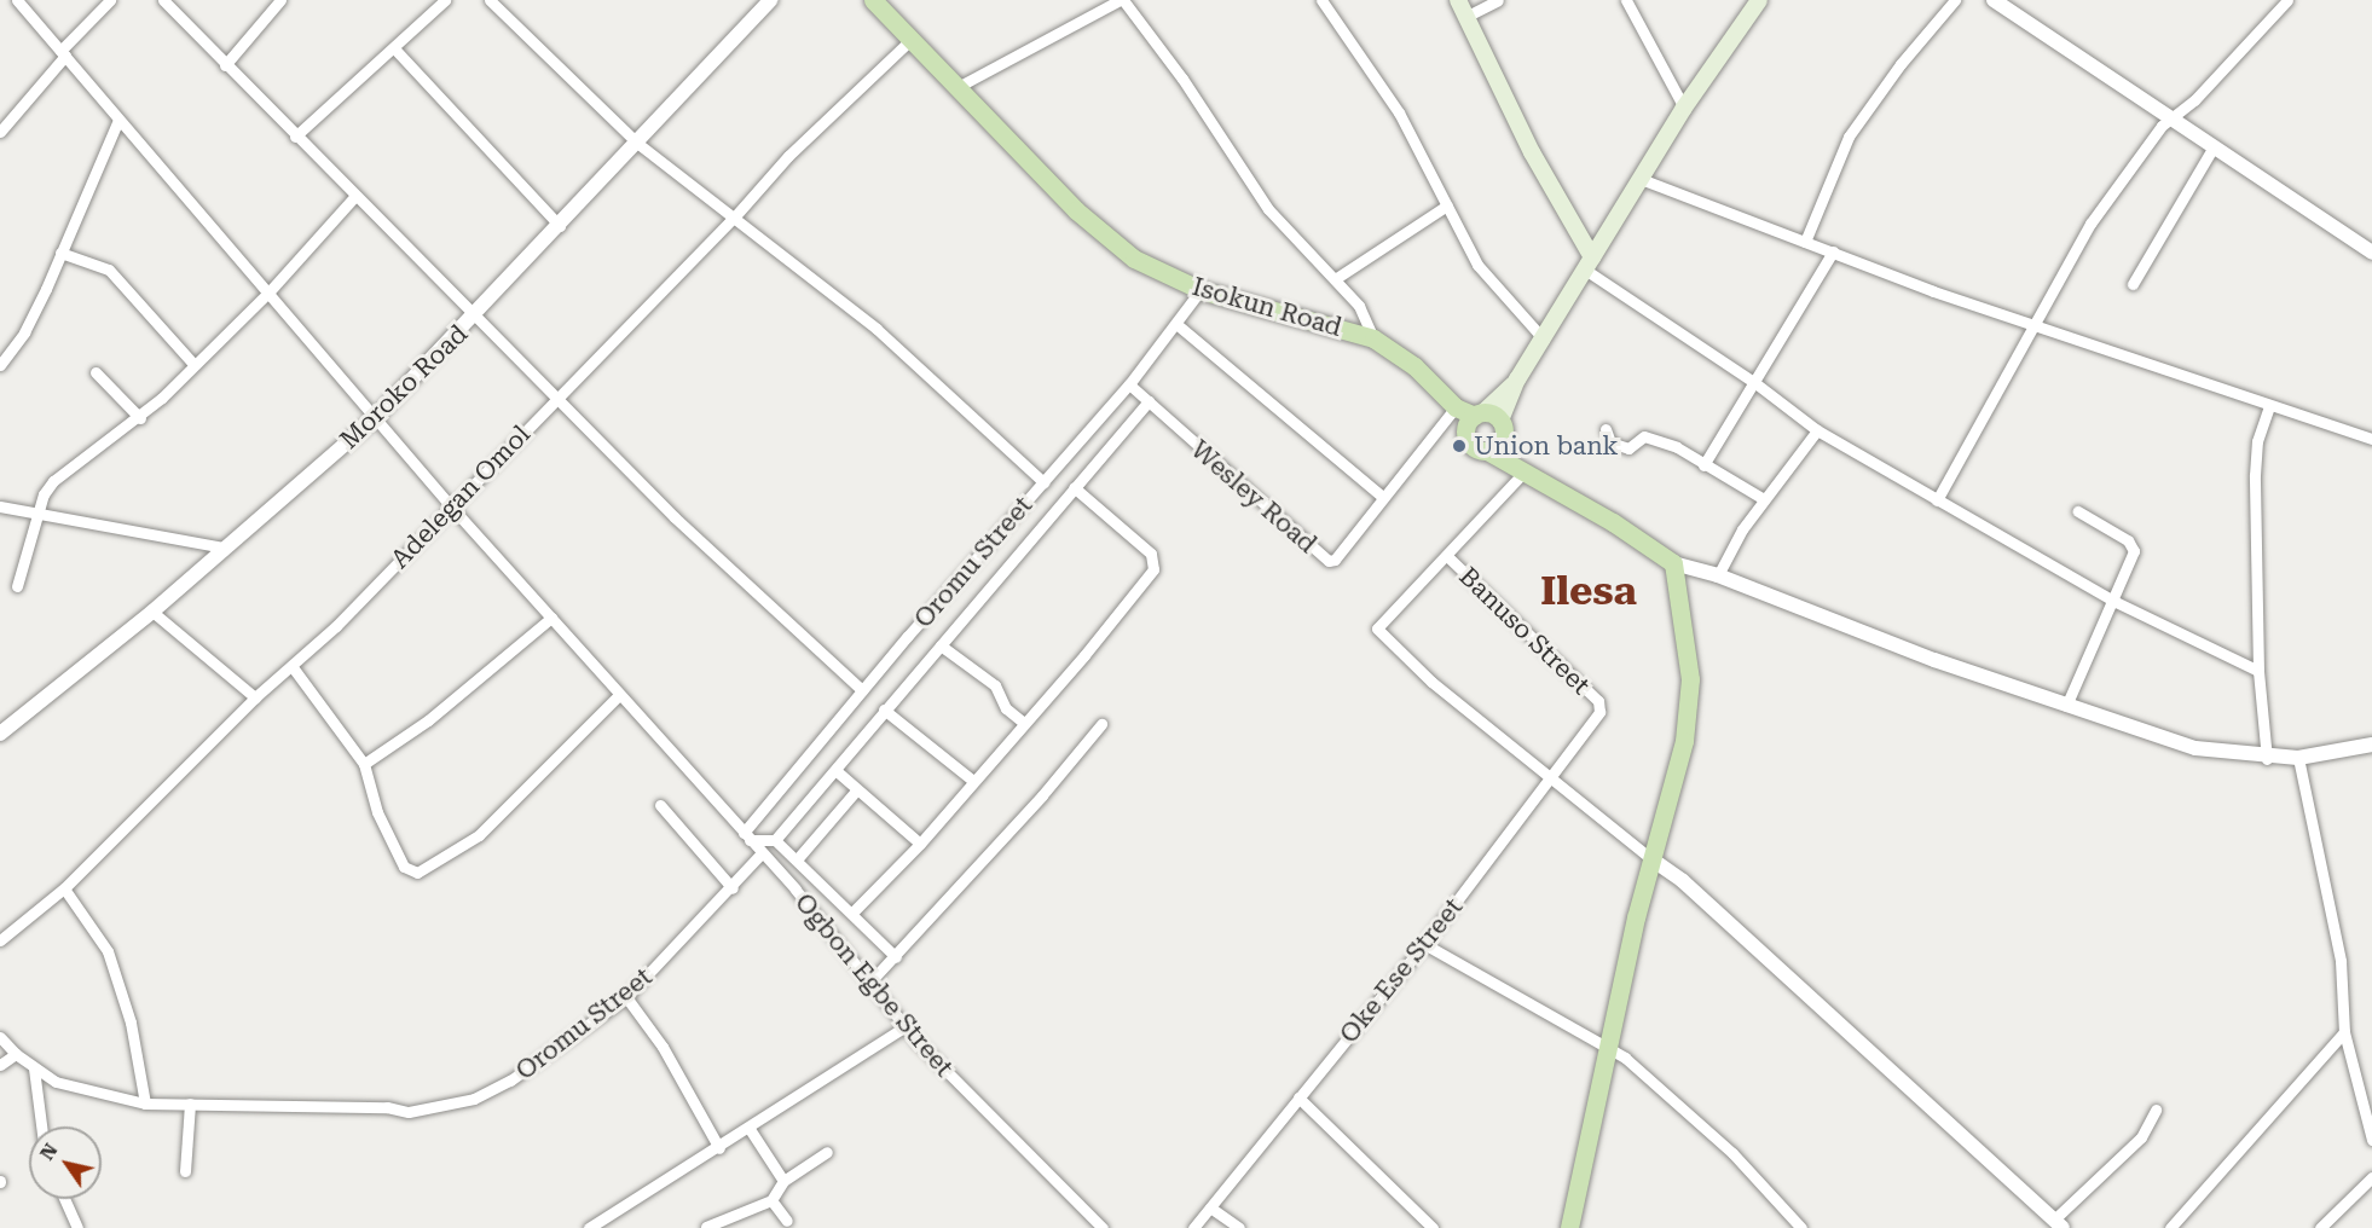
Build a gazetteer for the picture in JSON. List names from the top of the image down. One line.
{"streets":{"main road":["Isokun Road"],"street":["Moroko Road","Adelegan Omol","Wesley Road","Oromu Street","Banuso Street","Oke Ese Street","Ogbon Egbe Street"]},"crossings":[["Isokun Road","Wesley Road"],["Isokun Road","Oromu Street"],["Wesley Road","Oromu Street"],["Oromu Street","Ogbon Egbe Street"],["Banuso Street","Oke Ese Street"]],"districts":["Ilesa"],"places":["Union bank"],"north":"top left"}
